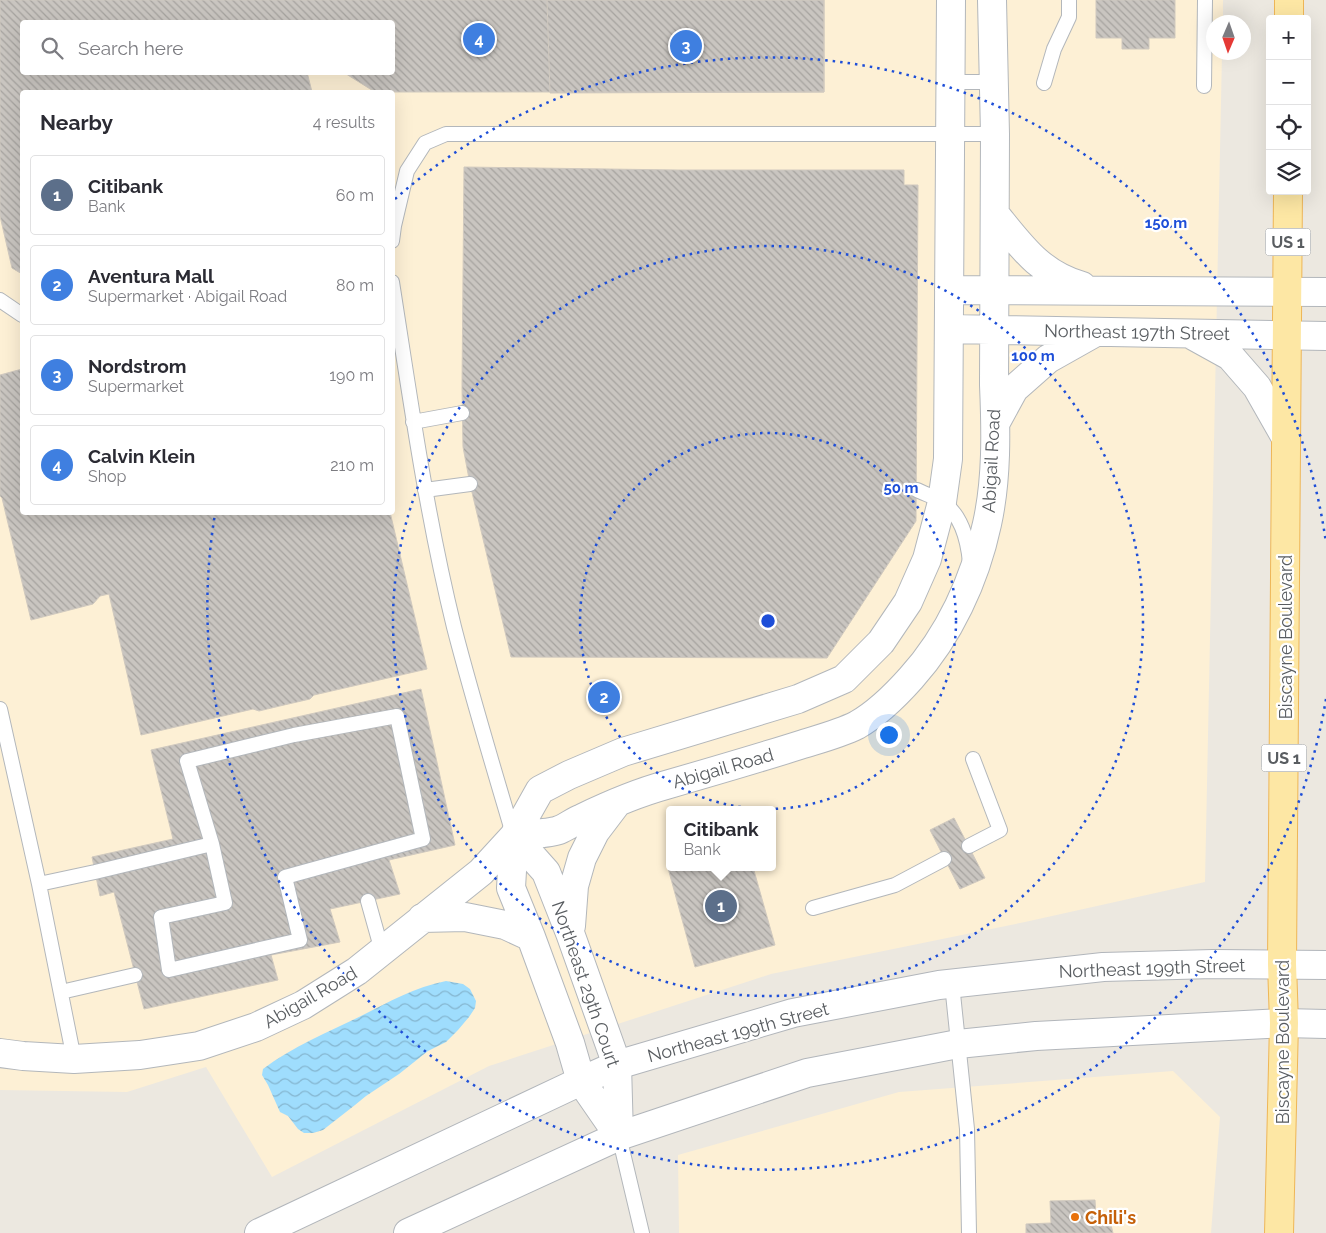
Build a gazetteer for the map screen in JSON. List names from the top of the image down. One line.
{"streets":{"main road":["US 1","Biscayne Boulevard"],"street":["Northeast 197th Street","Abigail Road","Northeast 199th Street","Northeast 29th Court"]},"crossings":[["Northeast 197th Street","Abigail Road"],["Northeast 197th Street","Biscayne Boulevard"],["Abigail Road","Northeast 29th Court"],["Biscayne Boulevard","Northeast 199th Street"],["Northeast 199th Street","Northeast 29th Court"]],"places":["Chili's"],"north":"bottom","page":{"map_buttons":["+","−"],"search":"Search here","pins":["4","3","2","1"],"heading":["Nearby","4 results"],"list":[{"mark":"1","name":"Citibank","note":"Bank","value":"60 m"},{"mark":"2","name":"Aventura Mall","note":"Supermarket · Abigail Road","value":"80 m"},{"mark":"3","name":"Nordstrom","note":"Supermarket","value":"190 m"},{"mark":"4","name":"Calvin Klein","note":"Shop","value":"210 m"}],"popup":["Citibank","Bank"]},"rings":["150 m","100 m","50 m"]}
